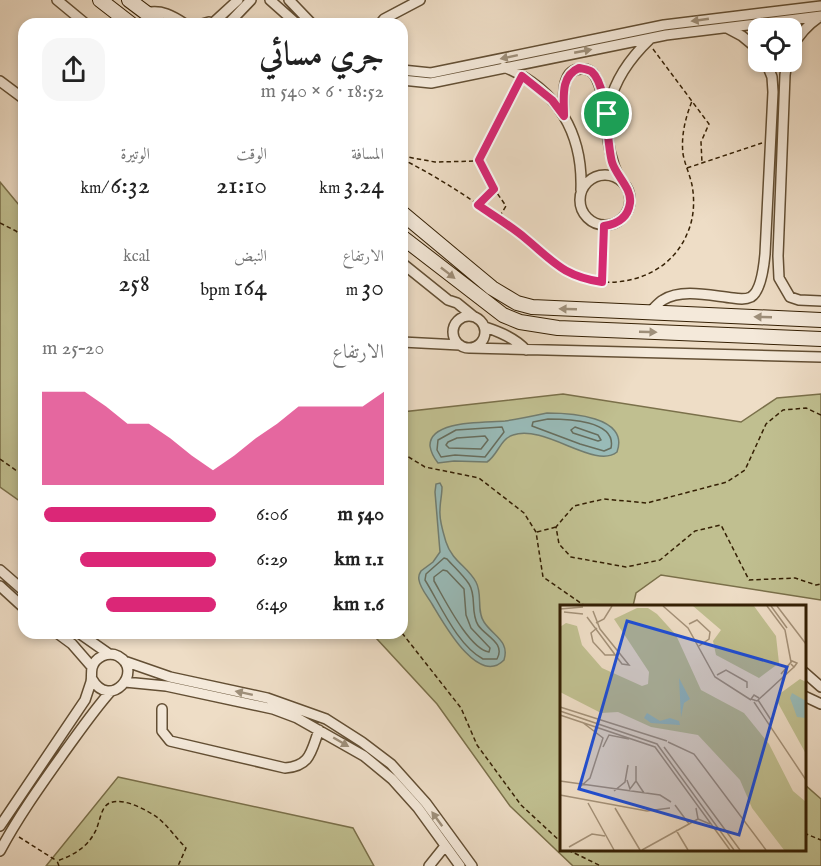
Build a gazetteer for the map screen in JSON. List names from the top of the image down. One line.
{"page":{"heading":["جري مسائي","18:52 · 6 × 540 m"],"stats":[["المسافة","3.24 km"],["الوقت","21:10"],["الوتيرة","6:32 /km"],["الارتفاع","30 m"],["النبض","164 bpm"],["kcal","258"]],"chart":["الارتفاع","20–25 m"],"list":[{"name":"540 m","note":"6:06"},{"name":"1.1 km","note":"6:29"},{"name":"1.6 km","note":"6:49"}]}}
